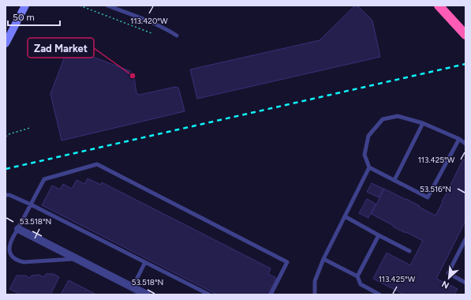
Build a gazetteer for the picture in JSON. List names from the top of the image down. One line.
{"places":["Zad Market"],"scale_bar":"50 m","north":"bottom left","coordinates":["113.420°W","113.425°W","53.516°N","53.518°N"]}
